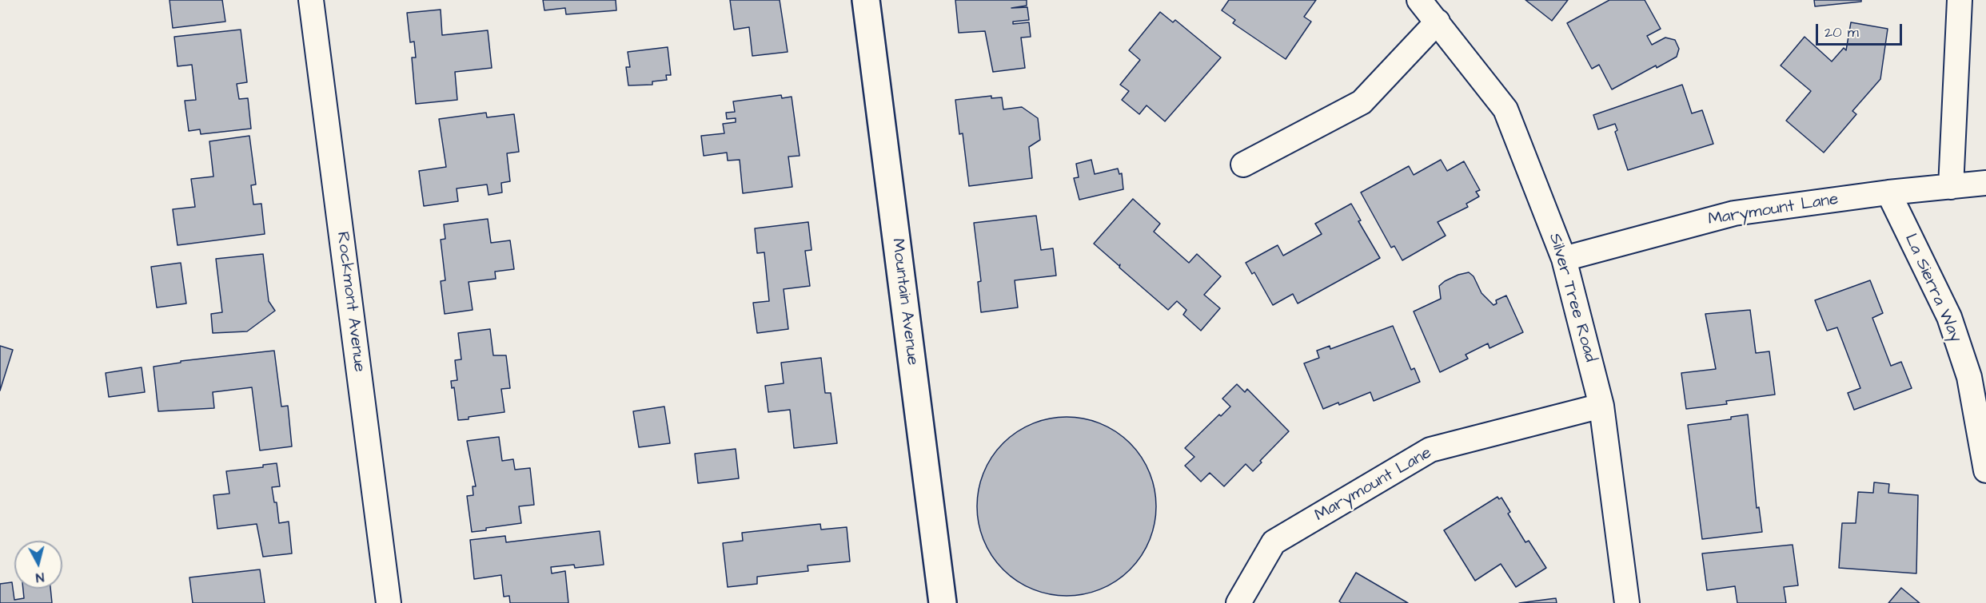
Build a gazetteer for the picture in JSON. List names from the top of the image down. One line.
{"streets":{"street":["Marymount Lane","La Sierra Way","Silver Tree Road","Rockmont Avenue","Mountain Avenue"]},"crossings":[["Marymount Lane","La Sierra Way"],["Marymount Lane","Silver Tree Road"]],"scale_bar":"20 m","north":"bottom"}
